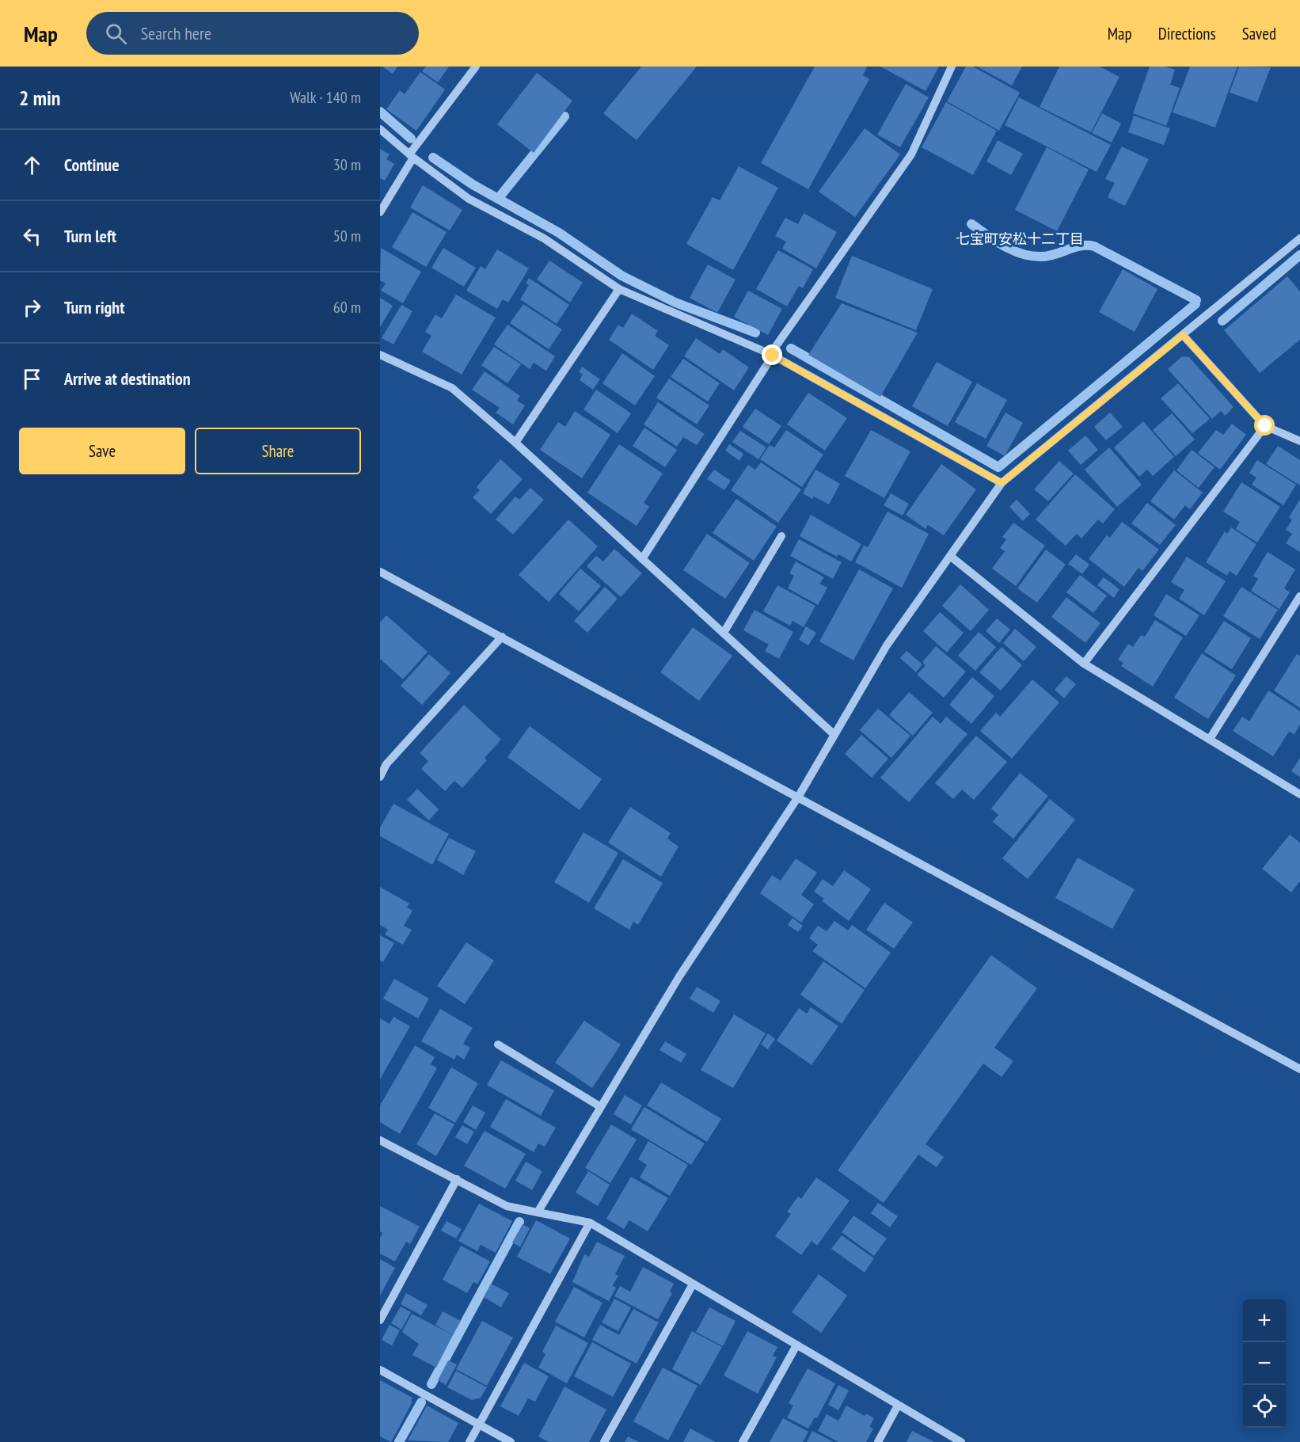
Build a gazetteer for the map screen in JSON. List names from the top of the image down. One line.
{"districts":["七宝町安松十二丁目"],"page":{"header":"Map","search":"Search here","nav":["Map","Directions","Saved"],"heading":["2 min","Walk · 140 m"],"list":[["Continue","30 m"],["Turn left","50 m"],["Turn right","60 m"],"Arrive at destination"],"buttons":["Save","Share"],"map_buttons":["+","−"]}}
